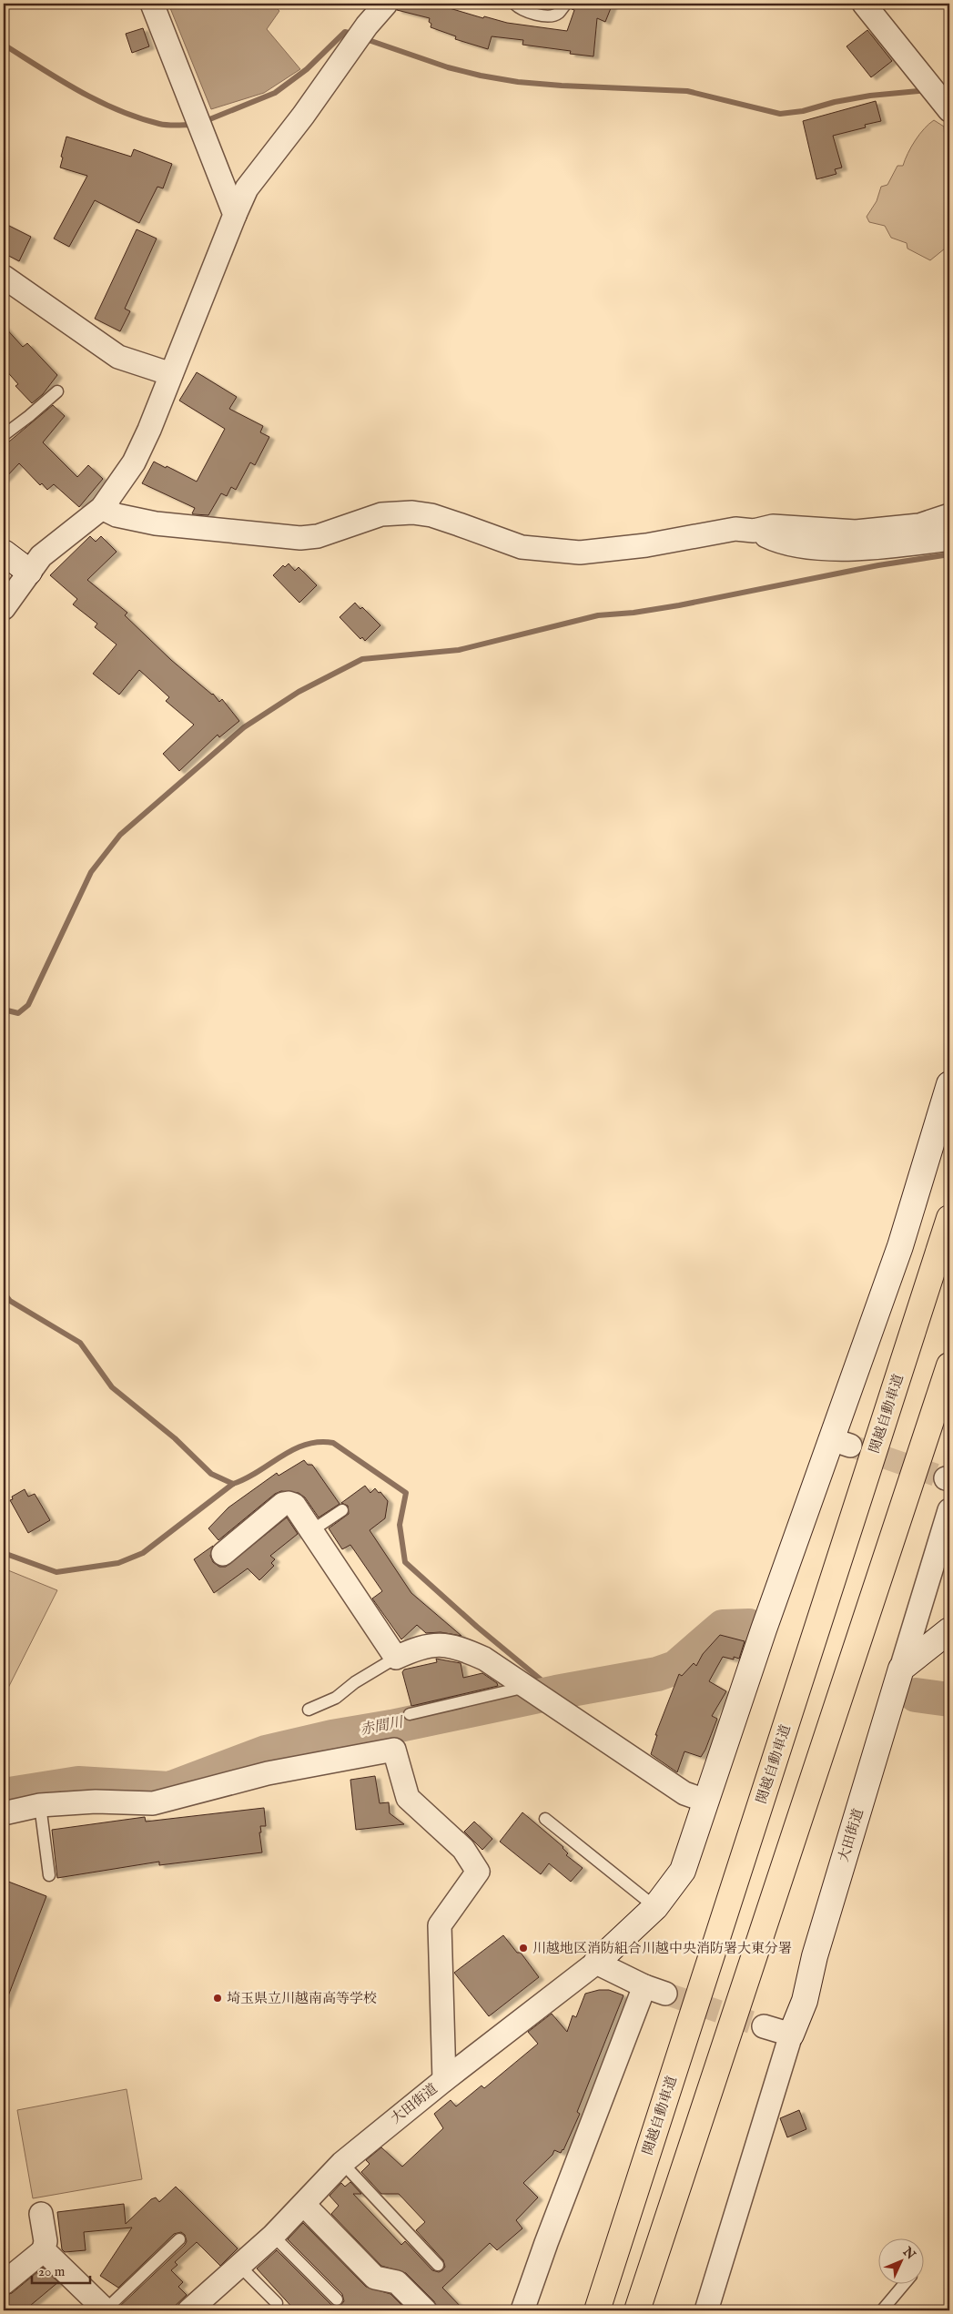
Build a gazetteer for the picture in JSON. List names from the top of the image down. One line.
{"streets":{"highway":["関越自動車道"],"street":["大田街道"]},"water":["赤間川"],"places":["川越地区消防組合川越中央消防署大東分署","埼玉県立川越南高等学校"],"scale_bar":"20 m","north":"top right"}
